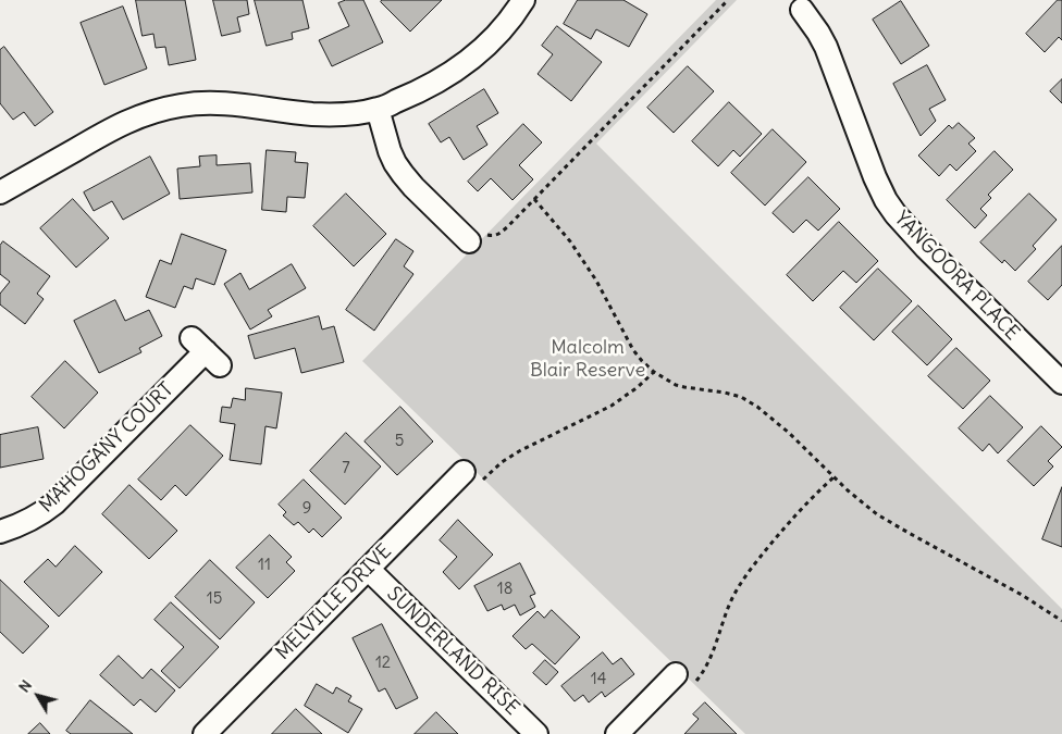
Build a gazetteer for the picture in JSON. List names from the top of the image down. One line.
{"streets":{"street":["YANGOORA PLACE","MAHOGANY COURT","MELVILLE DRIVE","SUNDERLAND RISE"]},"crossings":[["MELVILLE DRIVE","SUNDERLAND RISE"]],"parks":["Malcolm Blair Reserve"],"house_numbers":["5","7","9","11","18","15","12","14"],"north":"top left"}
